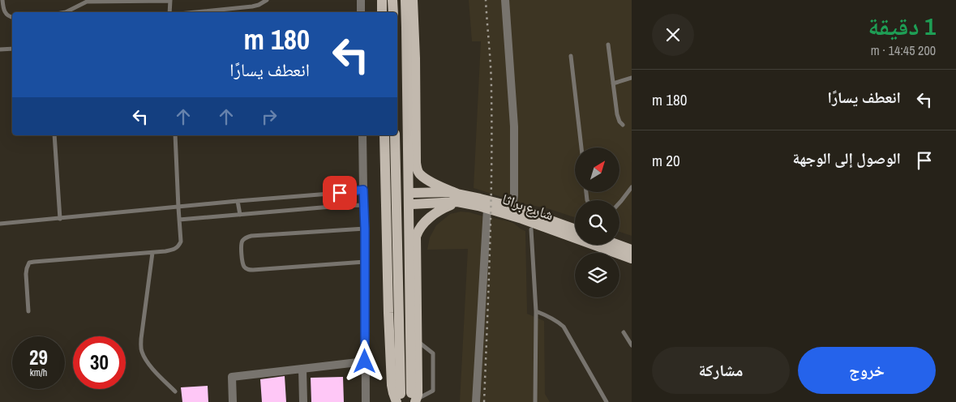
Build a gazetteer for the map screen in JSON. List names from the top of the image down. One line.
{"streets":{"main road":["شارع براثا"]},"north":"top right","page":{"heading":["1 دقيقة","200 m · 14:45"],"turn":["180 m","انعطف يسارًا"],"list":[{"name":"انعطف يسارًا","value":"180 m"},{"name":"الوصول إلى الوجهة","value":"20 m"}],"speed":"29 km/h","limit":"30","buttons":["خروج","مشاركة"]}}
